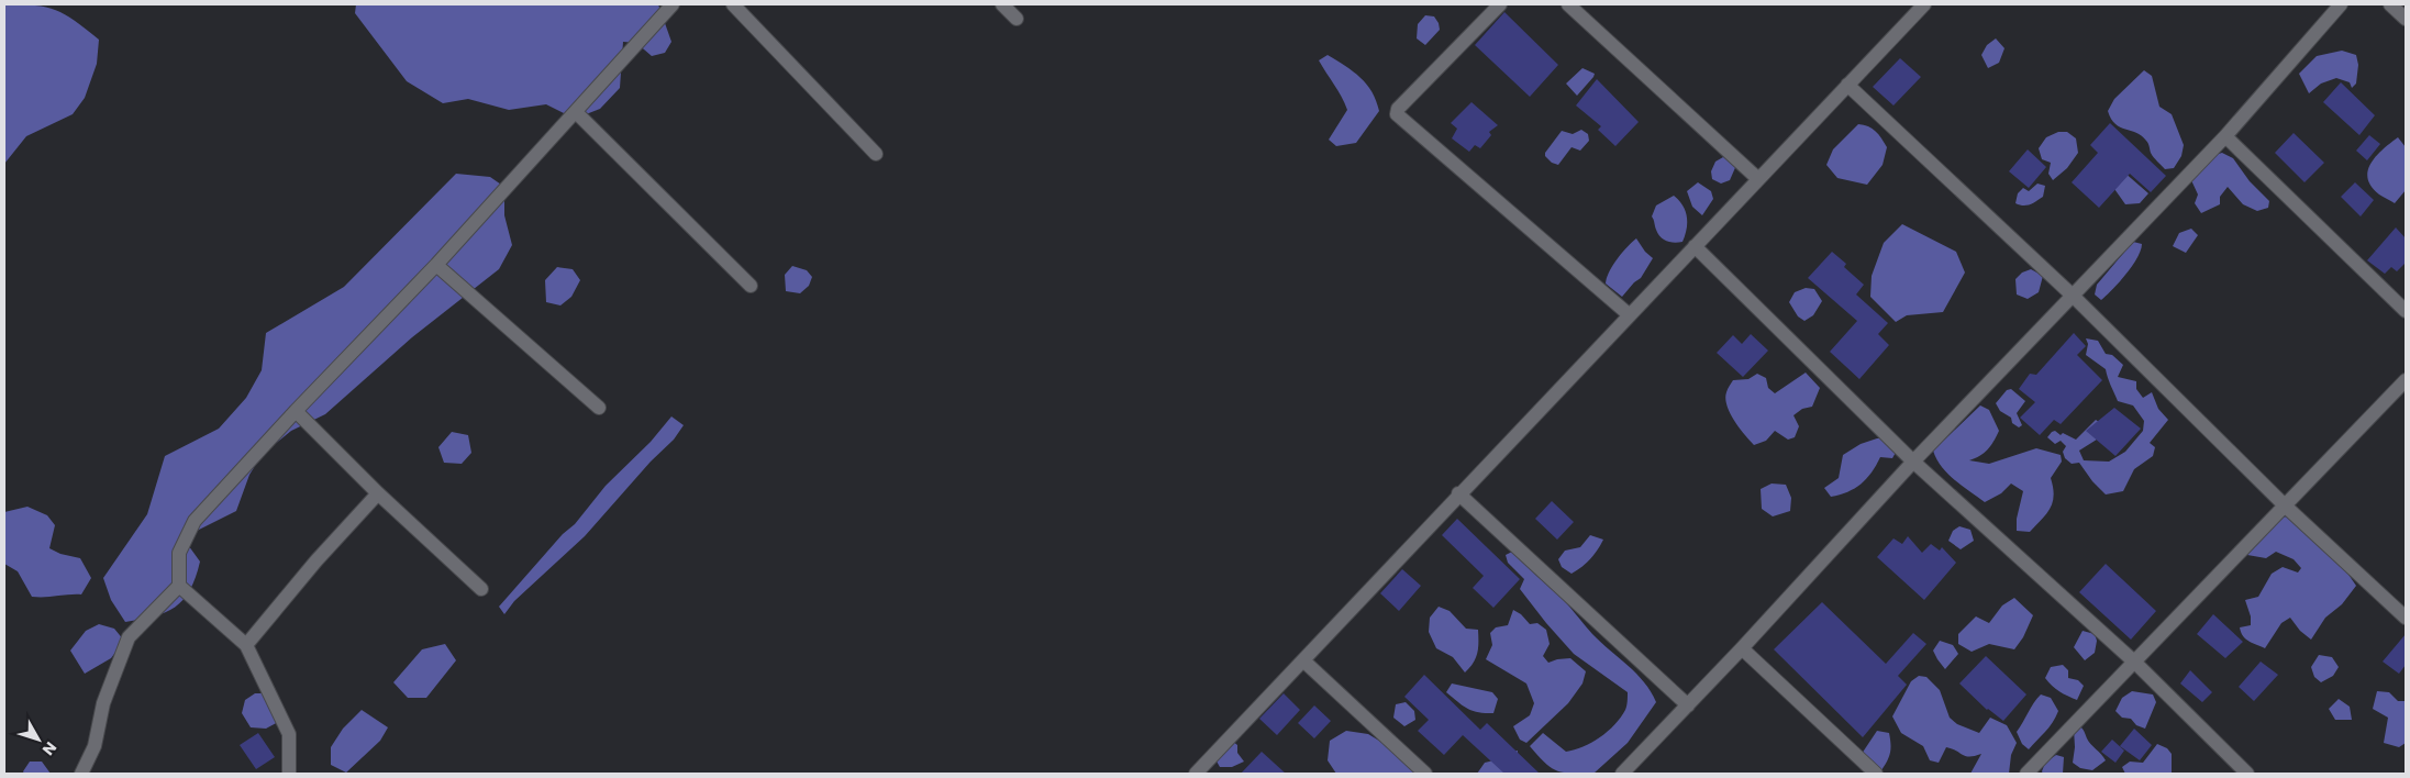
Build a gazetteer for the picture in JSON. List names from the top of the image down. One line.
{"north":"bottom right"}
